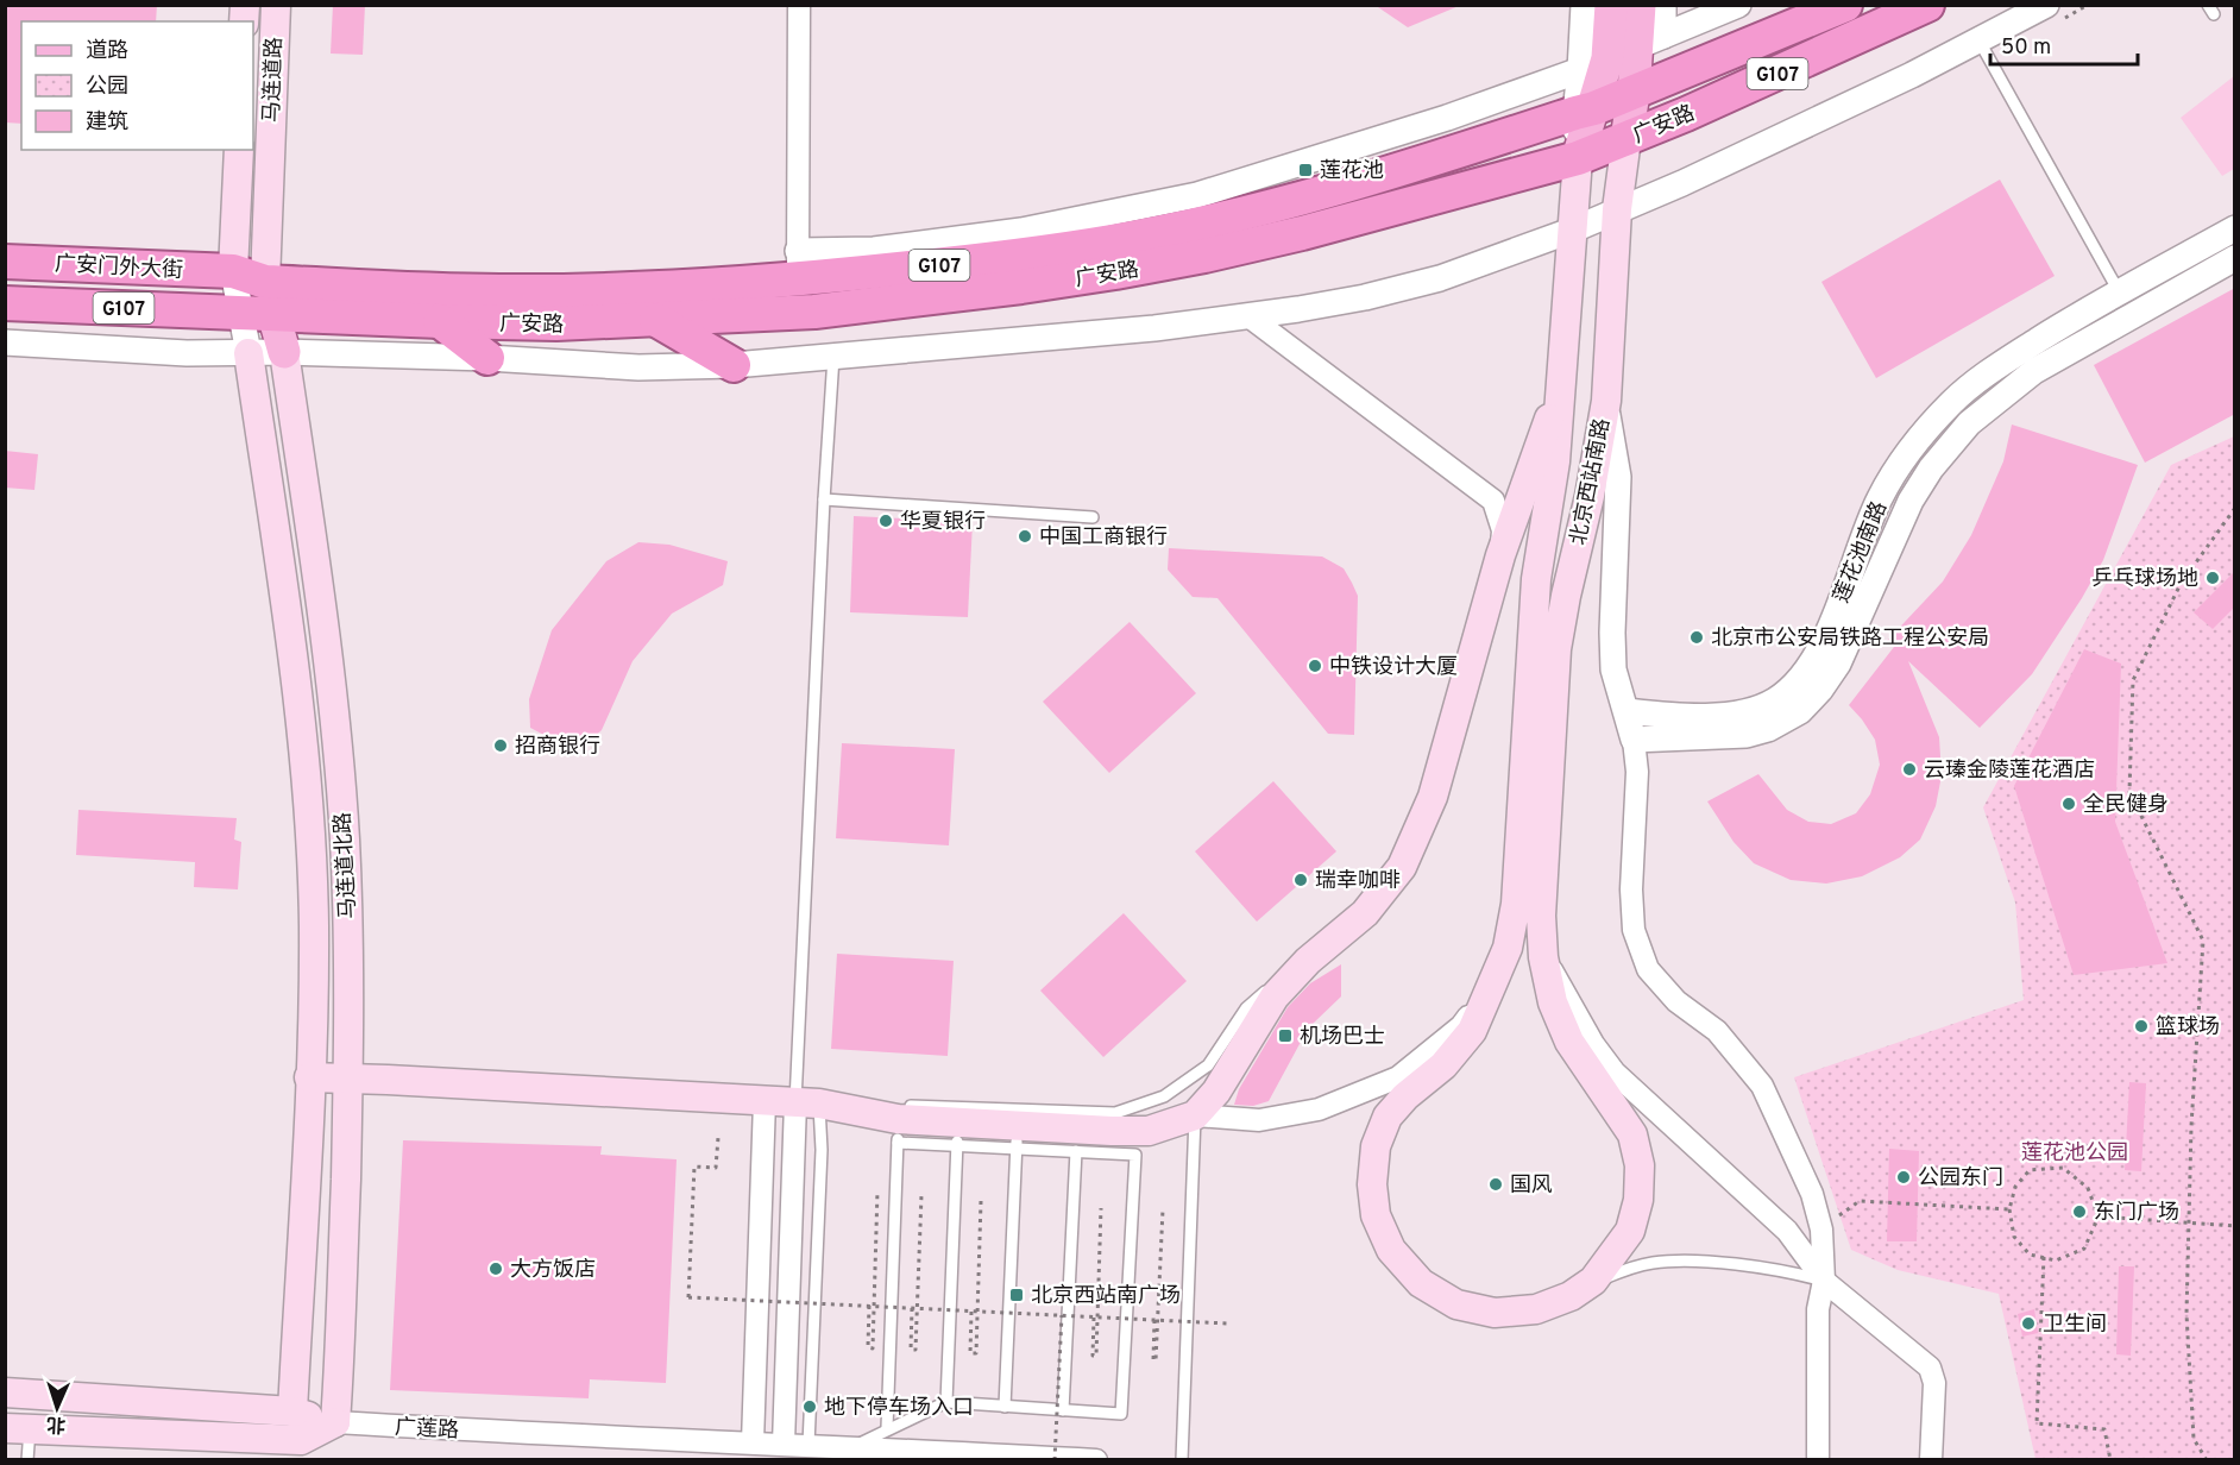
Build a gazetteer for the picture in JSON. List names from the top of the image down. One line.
{"streets":{"highway":["G107","广安路","广安门外大街"],"main road":["马连道路","北京西站南路","马连道北路","广莲路"],"street":["莲花池南路"]},"crossings":[["马连道路","广安路"],["马连道路","广安门外大街"],["广安路","广安门外大街"],["广安路","北京西站南路"],["广安路","马连道北路"],["广安门外大街","马连道北路"],["马连道北路","广莲路"]],"parks":["莲花池公园"],"places":{"transit":["莲花池","机场巴士","北京西站南广场"],"other":["华夏银行","中国工商银行","乒乓球场地","北京市公安局铁路工程公安局","中铁设计大厦","招商银行","云瑧金陵莲花酒店","全民健身","瑞幸咖啡","篮球场","公园东门","国风","东门广场","大方饭店","卫生间","地下停车场入口"]},"legend":["道路","公园","建筑"],"scale_bar":"50 m","north":"bottom"}
